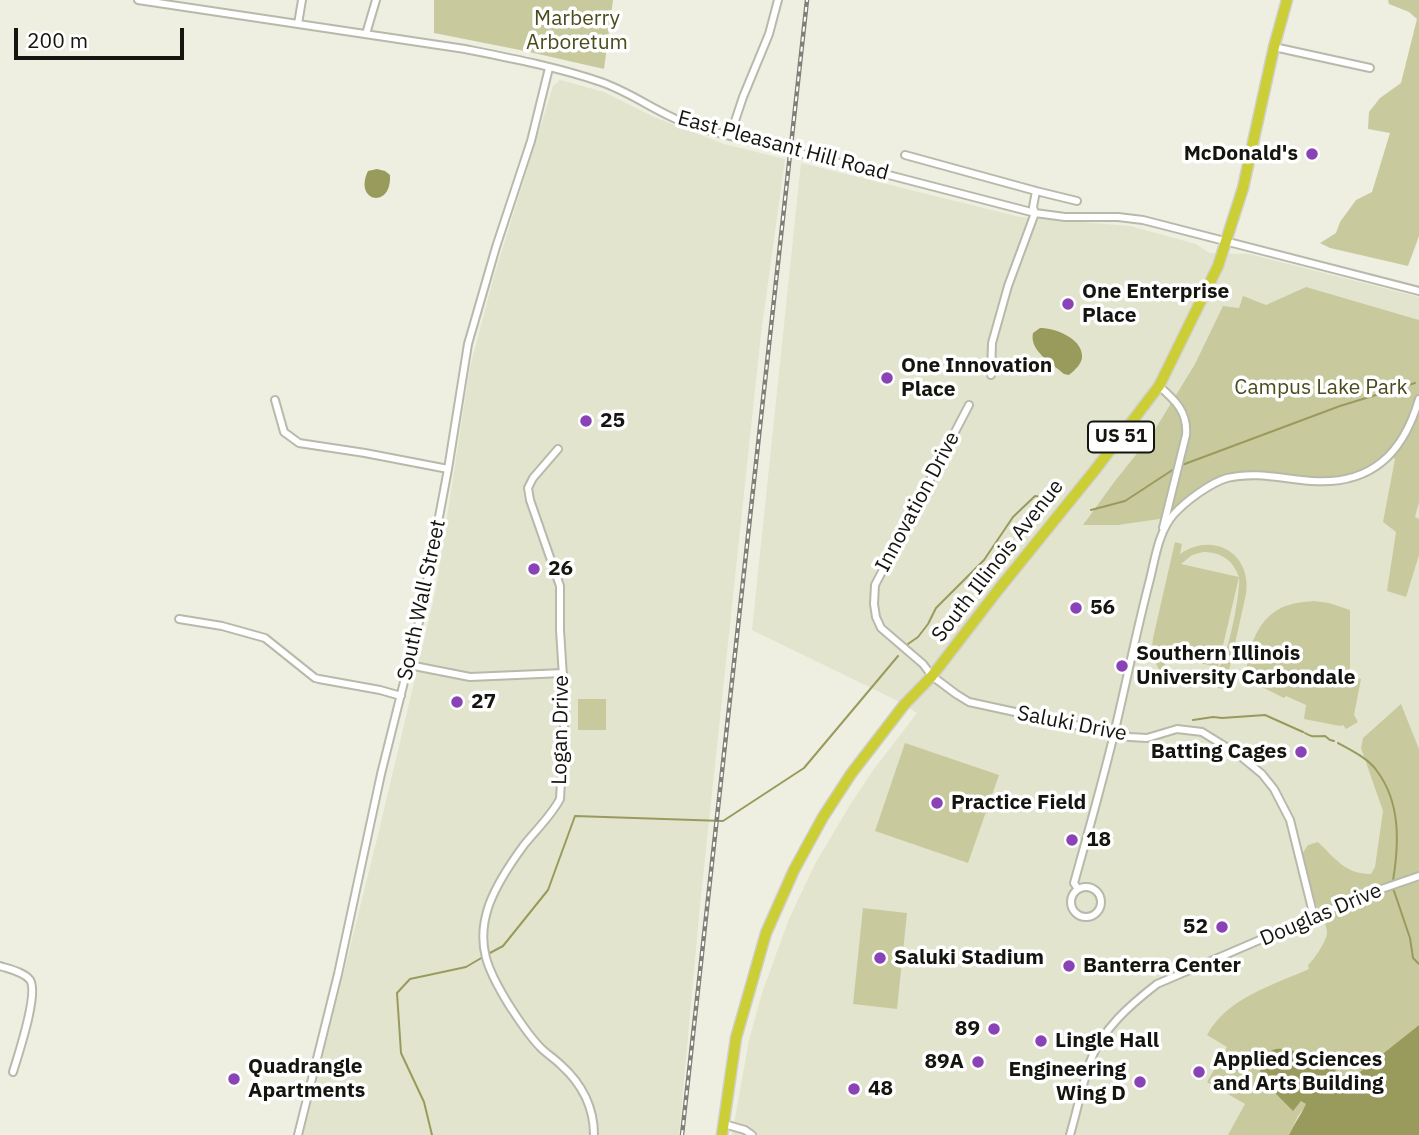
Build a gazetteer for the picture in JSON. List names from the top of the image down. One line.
{"streets":{"highway":["US 51","South Illinois Avenue"],"street":["East Pleasant Hill Road","Innovation Drive","South Wall Street","Saluki Drive","Logan Drive","Douglas Drive"]},"crossings":[["East Pleasant Hill Road","South Illinois Avenue"],["East Pleasant Hill Road","South Wall Street"],["Innovation Drive","Saluki Drive"],["South Illinois Avenue","Saluki Drive"],["Saluki Drive","Douglas Drive"]],"parks":["Marberry Arboretum","Campus Lake Park"],"places":["McDonald's","One Enterprise Place","One Innovation Place","25","26","56","Southern Illinois University Carbondale","27","Batting Cages","Practice Field","18","52","Saluki Stadium","Banterra Center","89","Lingle Hall","89A","Applied Sciences and Arts Building","Quadrangle Apartments","Engineering Wing D","48"],"scale_bar":"200 m"}
